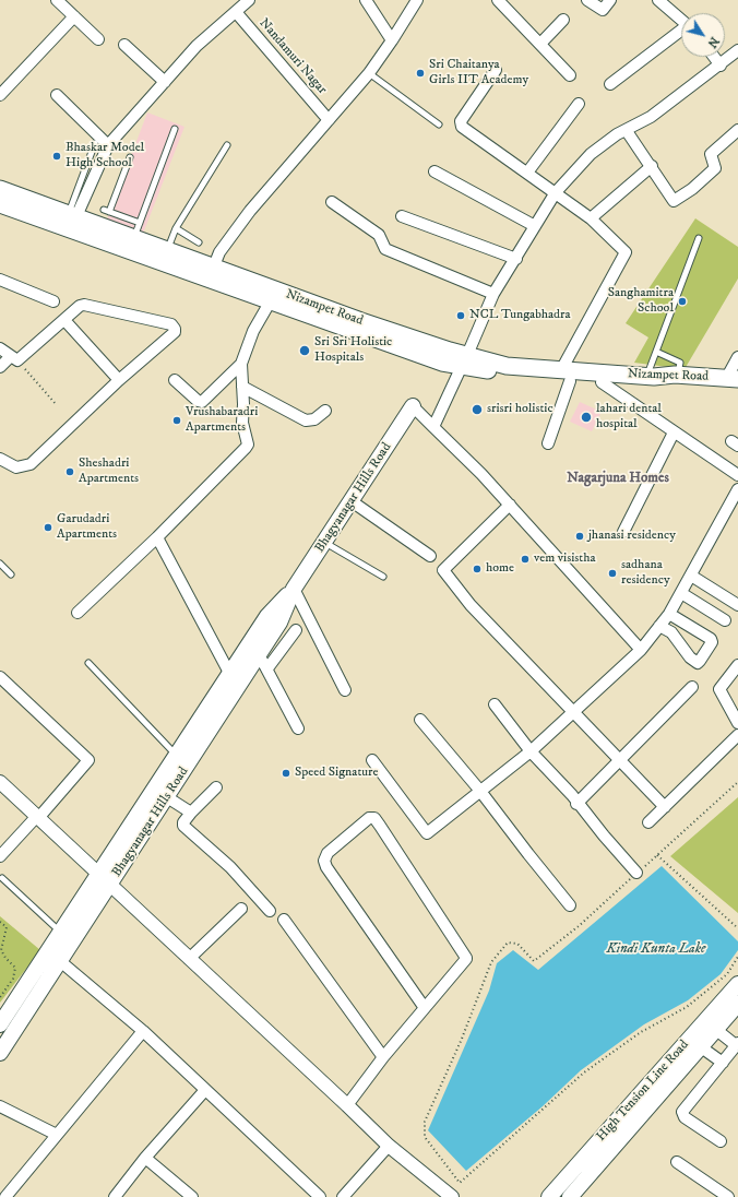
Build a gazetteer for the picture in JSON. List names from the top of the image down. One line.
{"streets":{"main road":["Nizampet Road","Bhagyanagar Hills Road","High Tension Line Road"],"street":["Nandamuri Nagar"]},"districts":["Nagarjuna Homes"],"water":["Kindi Kunta Lake"],"places":["Sri Chaitanya Girls IIT Academy","Bhaskar Model High School","Sanghamitra School","NCL Tungabhadra","Sri Sri Holistic Hospitals","srisri holistic","lahari dental hospital","Vrushabaradri Apartments","Sheshadri Apartments","Garudadri Apartments","jhanasi residency","vem visistha","home","sadhana residency","Speed Signature"],"north":"bottom right"}
